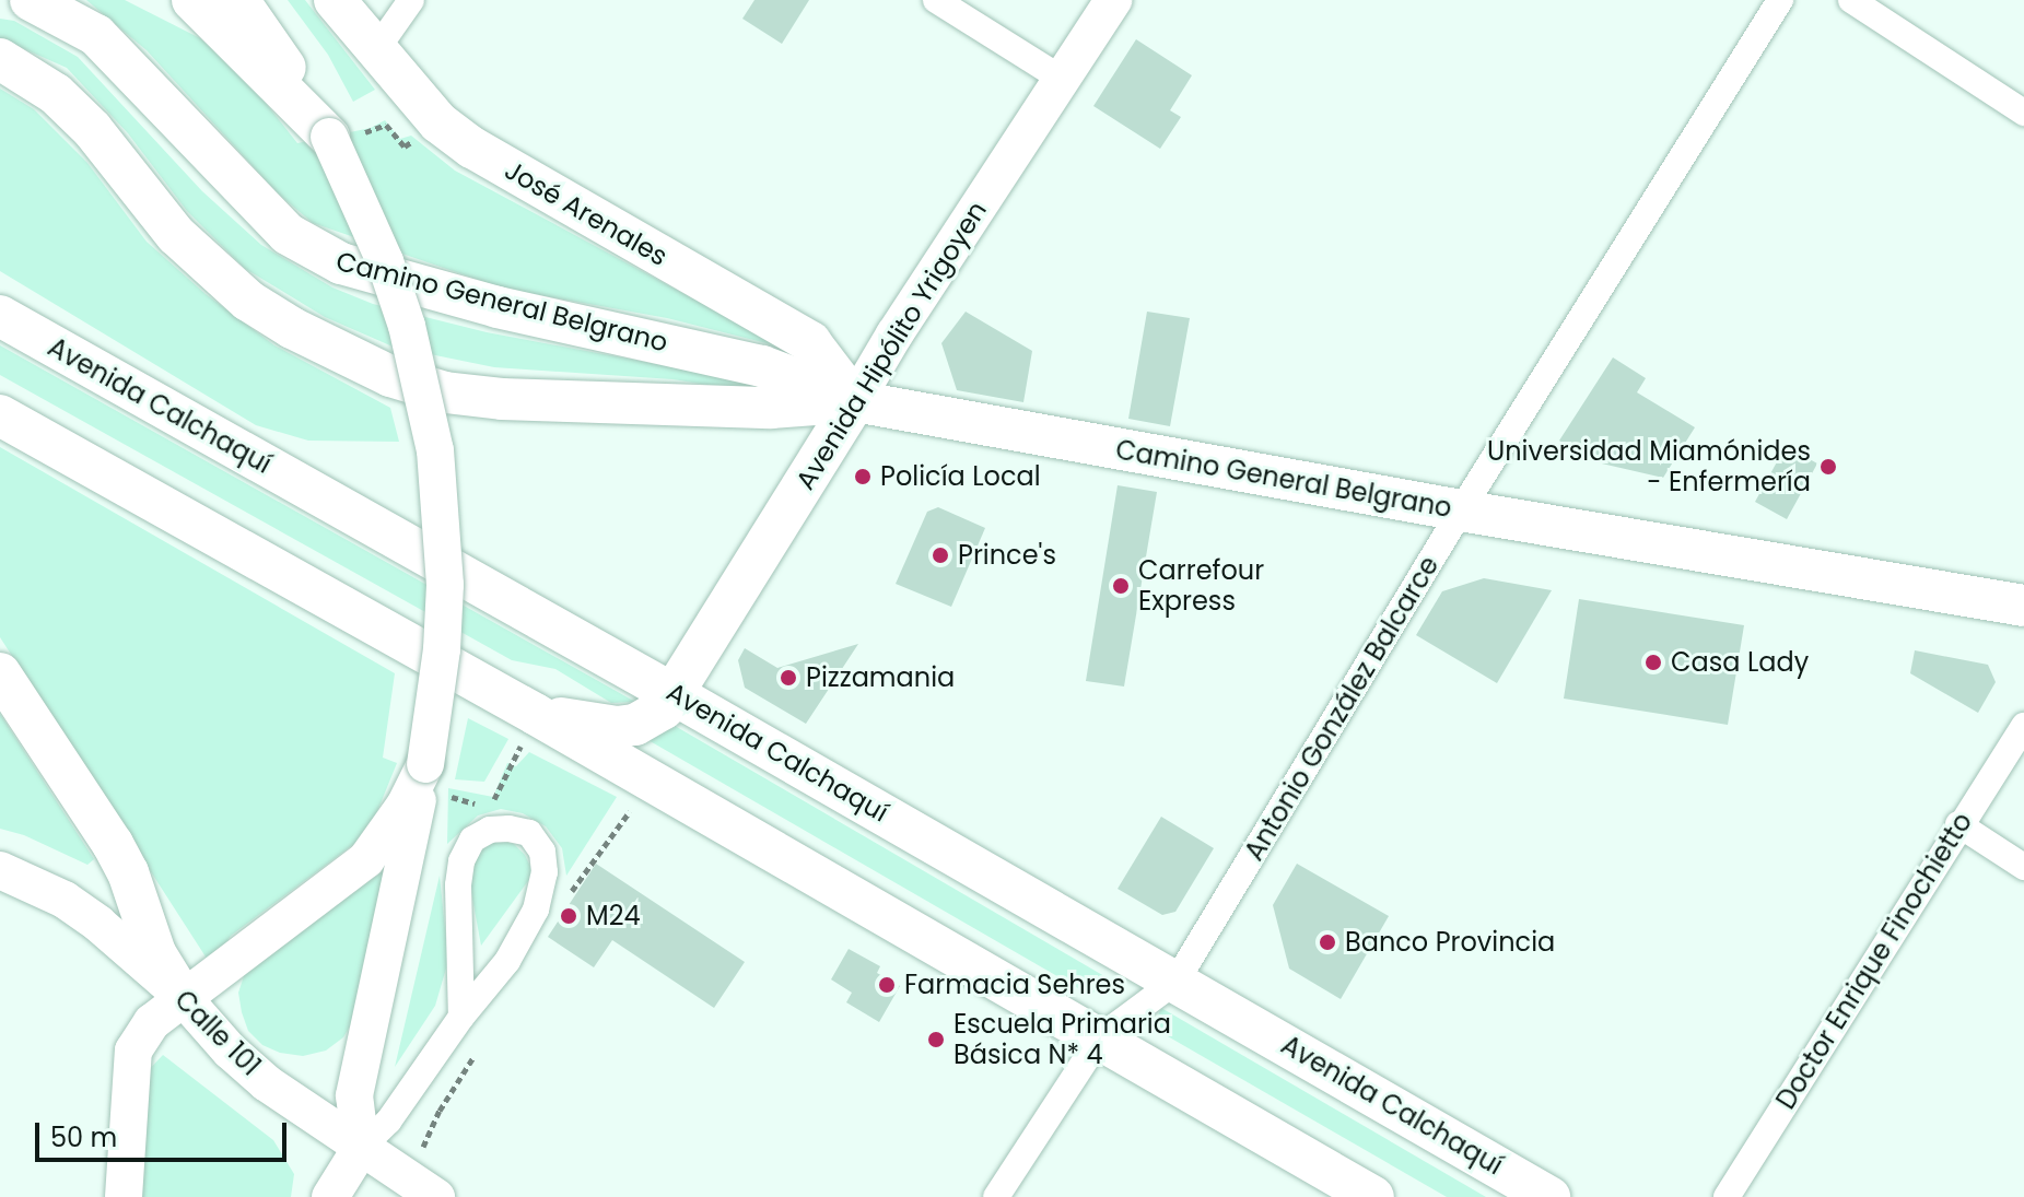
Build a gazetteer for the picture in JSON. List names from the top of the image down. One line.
{"streets":{"main road":["José Arenales","Camino General Belgrano","Avenida Hipólito Yrigoyen","Avenida Calchaquí","Calle 101"],"street":["Antonio González Balcarce","Doctor Enrique Finochietto"]},"crossings":[["José Arenales","Camino General Belgrano"],["José Arenales","Avenida Hipólito Yrigoyen"],["Camino General Belgrano","Avenida Hipólito Yrigoyen"],["Camino General Belgrano","Antonio González Balcarce"],["Avenida Hipólito Yrigoyen","Avenida Calchaquí"],["Avenida Calchaquí","Antonio González Balcarce"]],"places":["Universidad Miamónides - Enfermería","Policía Local","Prince's","Carrefour Express","Casa Lady","Pizzamania","M24","Banco Provincia","Farmacia Sehres","Escuela Primaria Básica N* 4"],"scale_bar":"50 m"}
